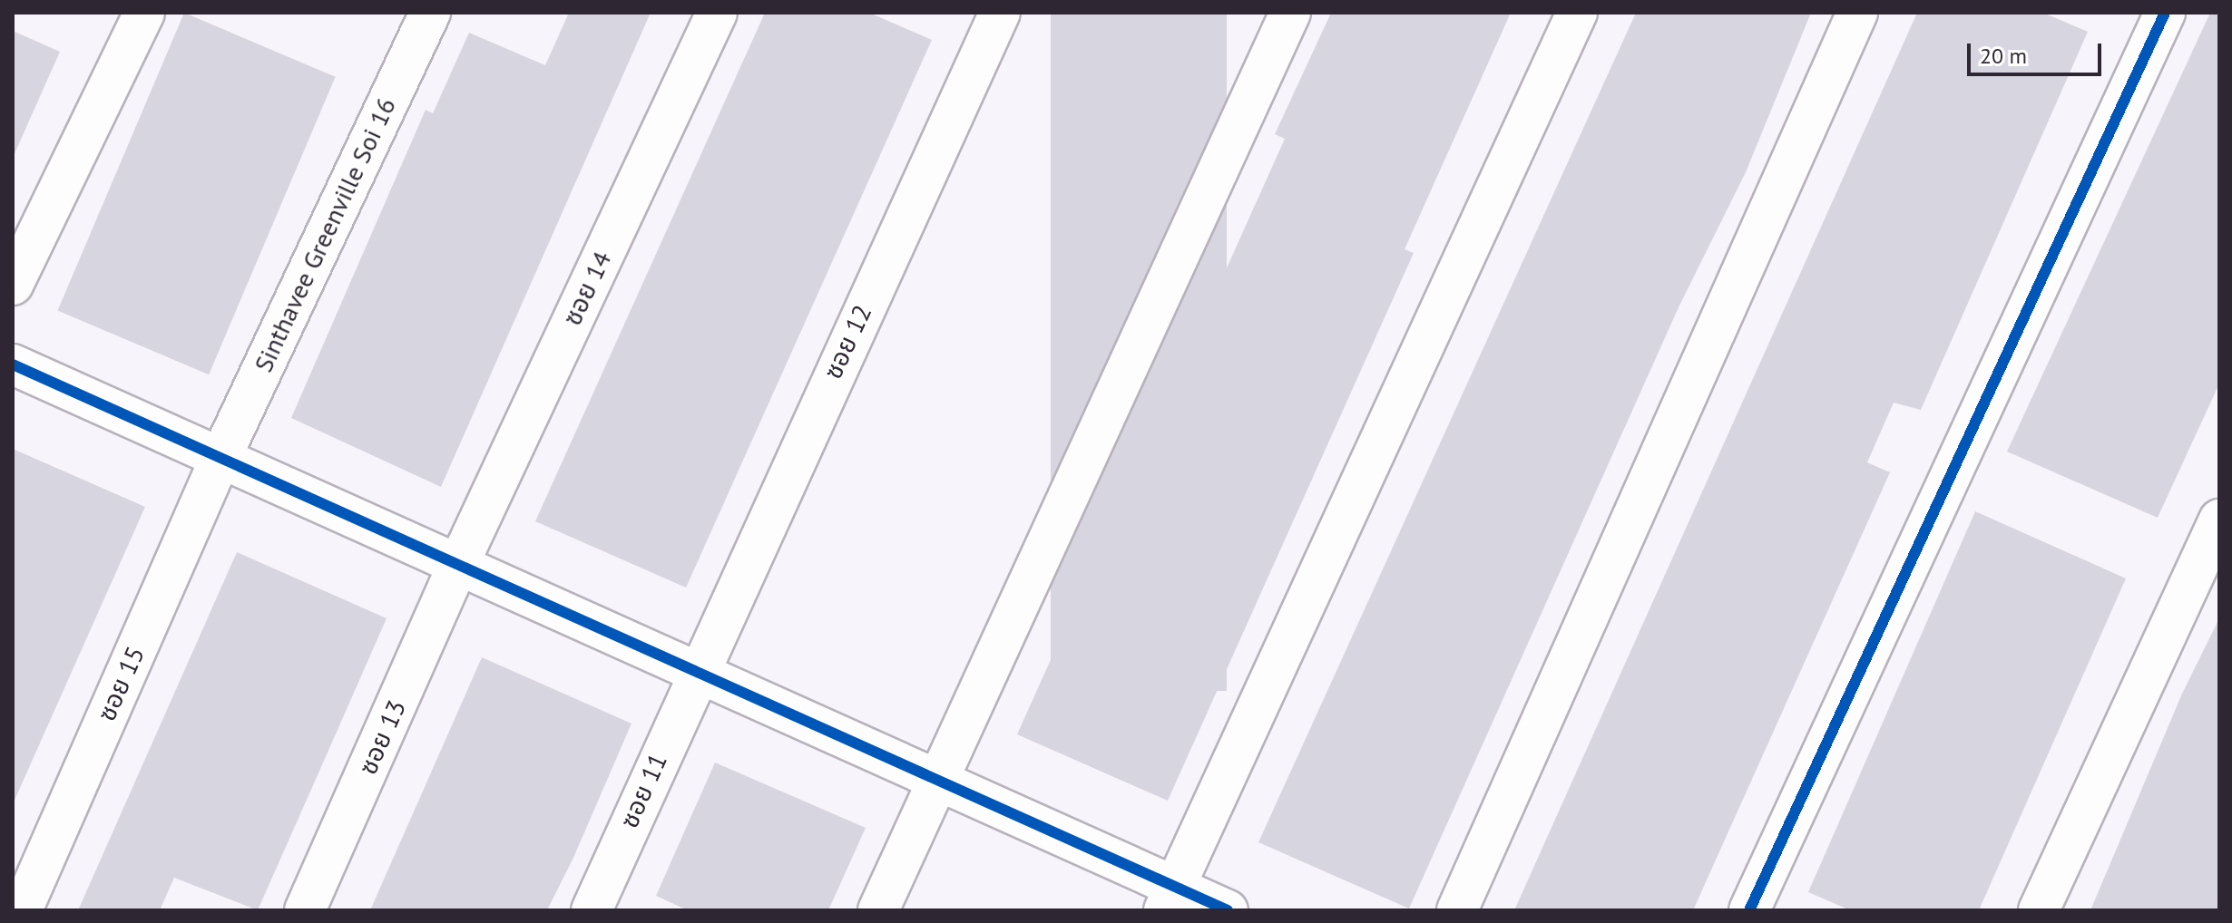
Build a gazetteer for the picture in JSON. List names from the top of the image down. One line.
{"streets":{"street":["Sinthavee Greenville Soi 16","ซอย 14","ซอย 12","ซอย 15","ซอย 13","ซอย 11"]},"crossings":[["Sinthavee Greenville Soi 16","ซอย 15"],["ซอย 14","ซอย 13"],["ซอย 12","ซอย 11"]],"scale_bar":"20 m"}
